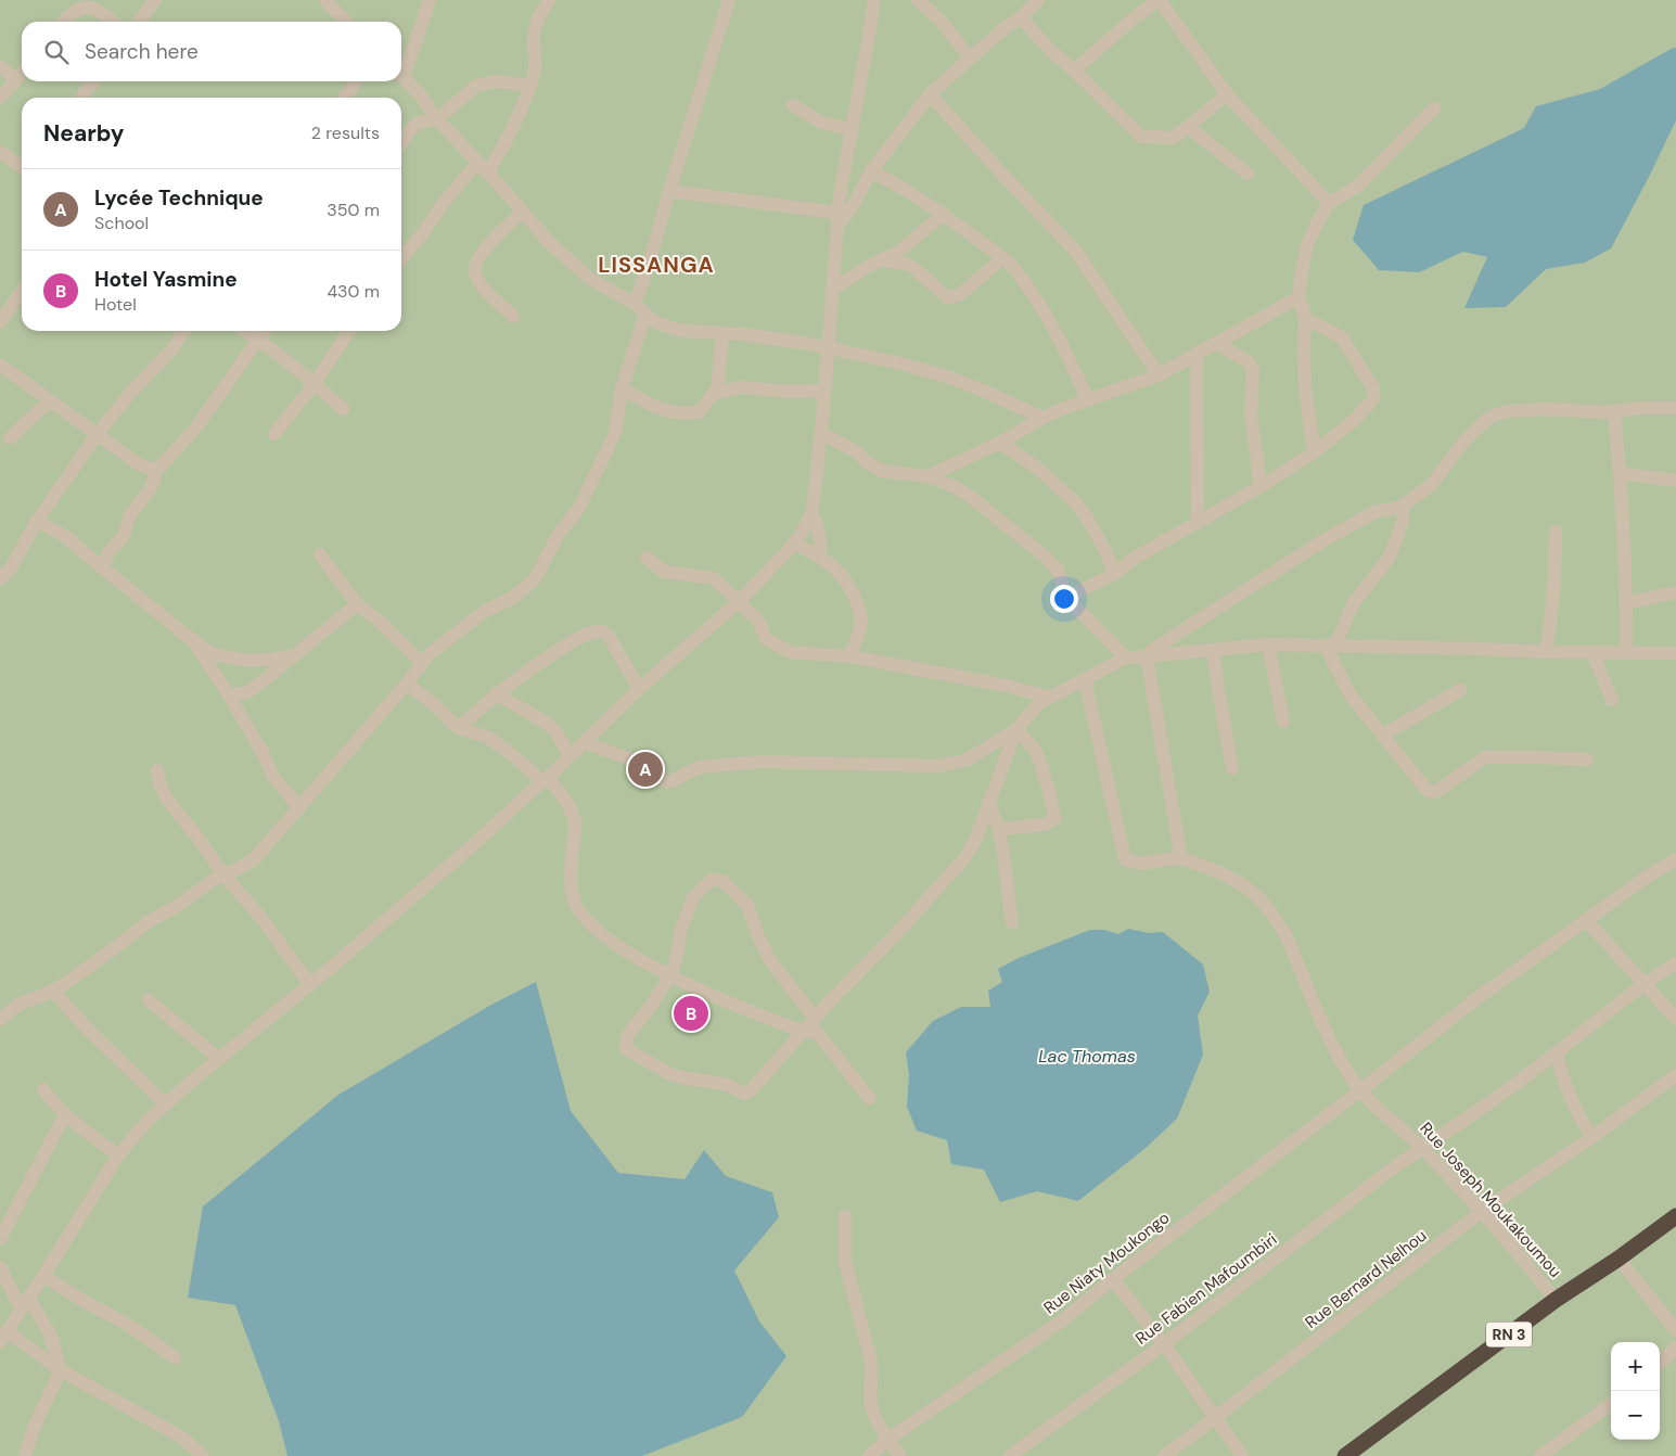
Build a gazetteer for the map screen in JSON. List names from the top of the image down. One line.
{"streets":{"highway":["RN 3"],"street":["Rue Joseph Moukakoumou","Rue Niaty Moukongo","Rue Bernard Nelhou","Rue Fabien Mafoumbiri"]},"crossings":[["Rue Joseph Moukakoumou","Rue Niaty Moukongo"],["Rue Joseph Moukakoumou","Rue Bernard Nelhou"],["Rue Joseph Moukakoumou","Rue Fabien Mafoumbiri"],["Rue Joseph Moukakoumou","RN 3"]],"districts":["LISSANGA"],"water":["Lac Thomas"],"page":{"search":"Search here","heading":["Nearby","2 results"],"list":[{"mark":"A","name":"Lycée Technique","note":"School","value":"350 m"},{"mark":"B","name":"Hotel Yasmine","note":"Hotel","value":"430 m"}],"pins":["A","B"],"map_buttons":["+","−"]}}
